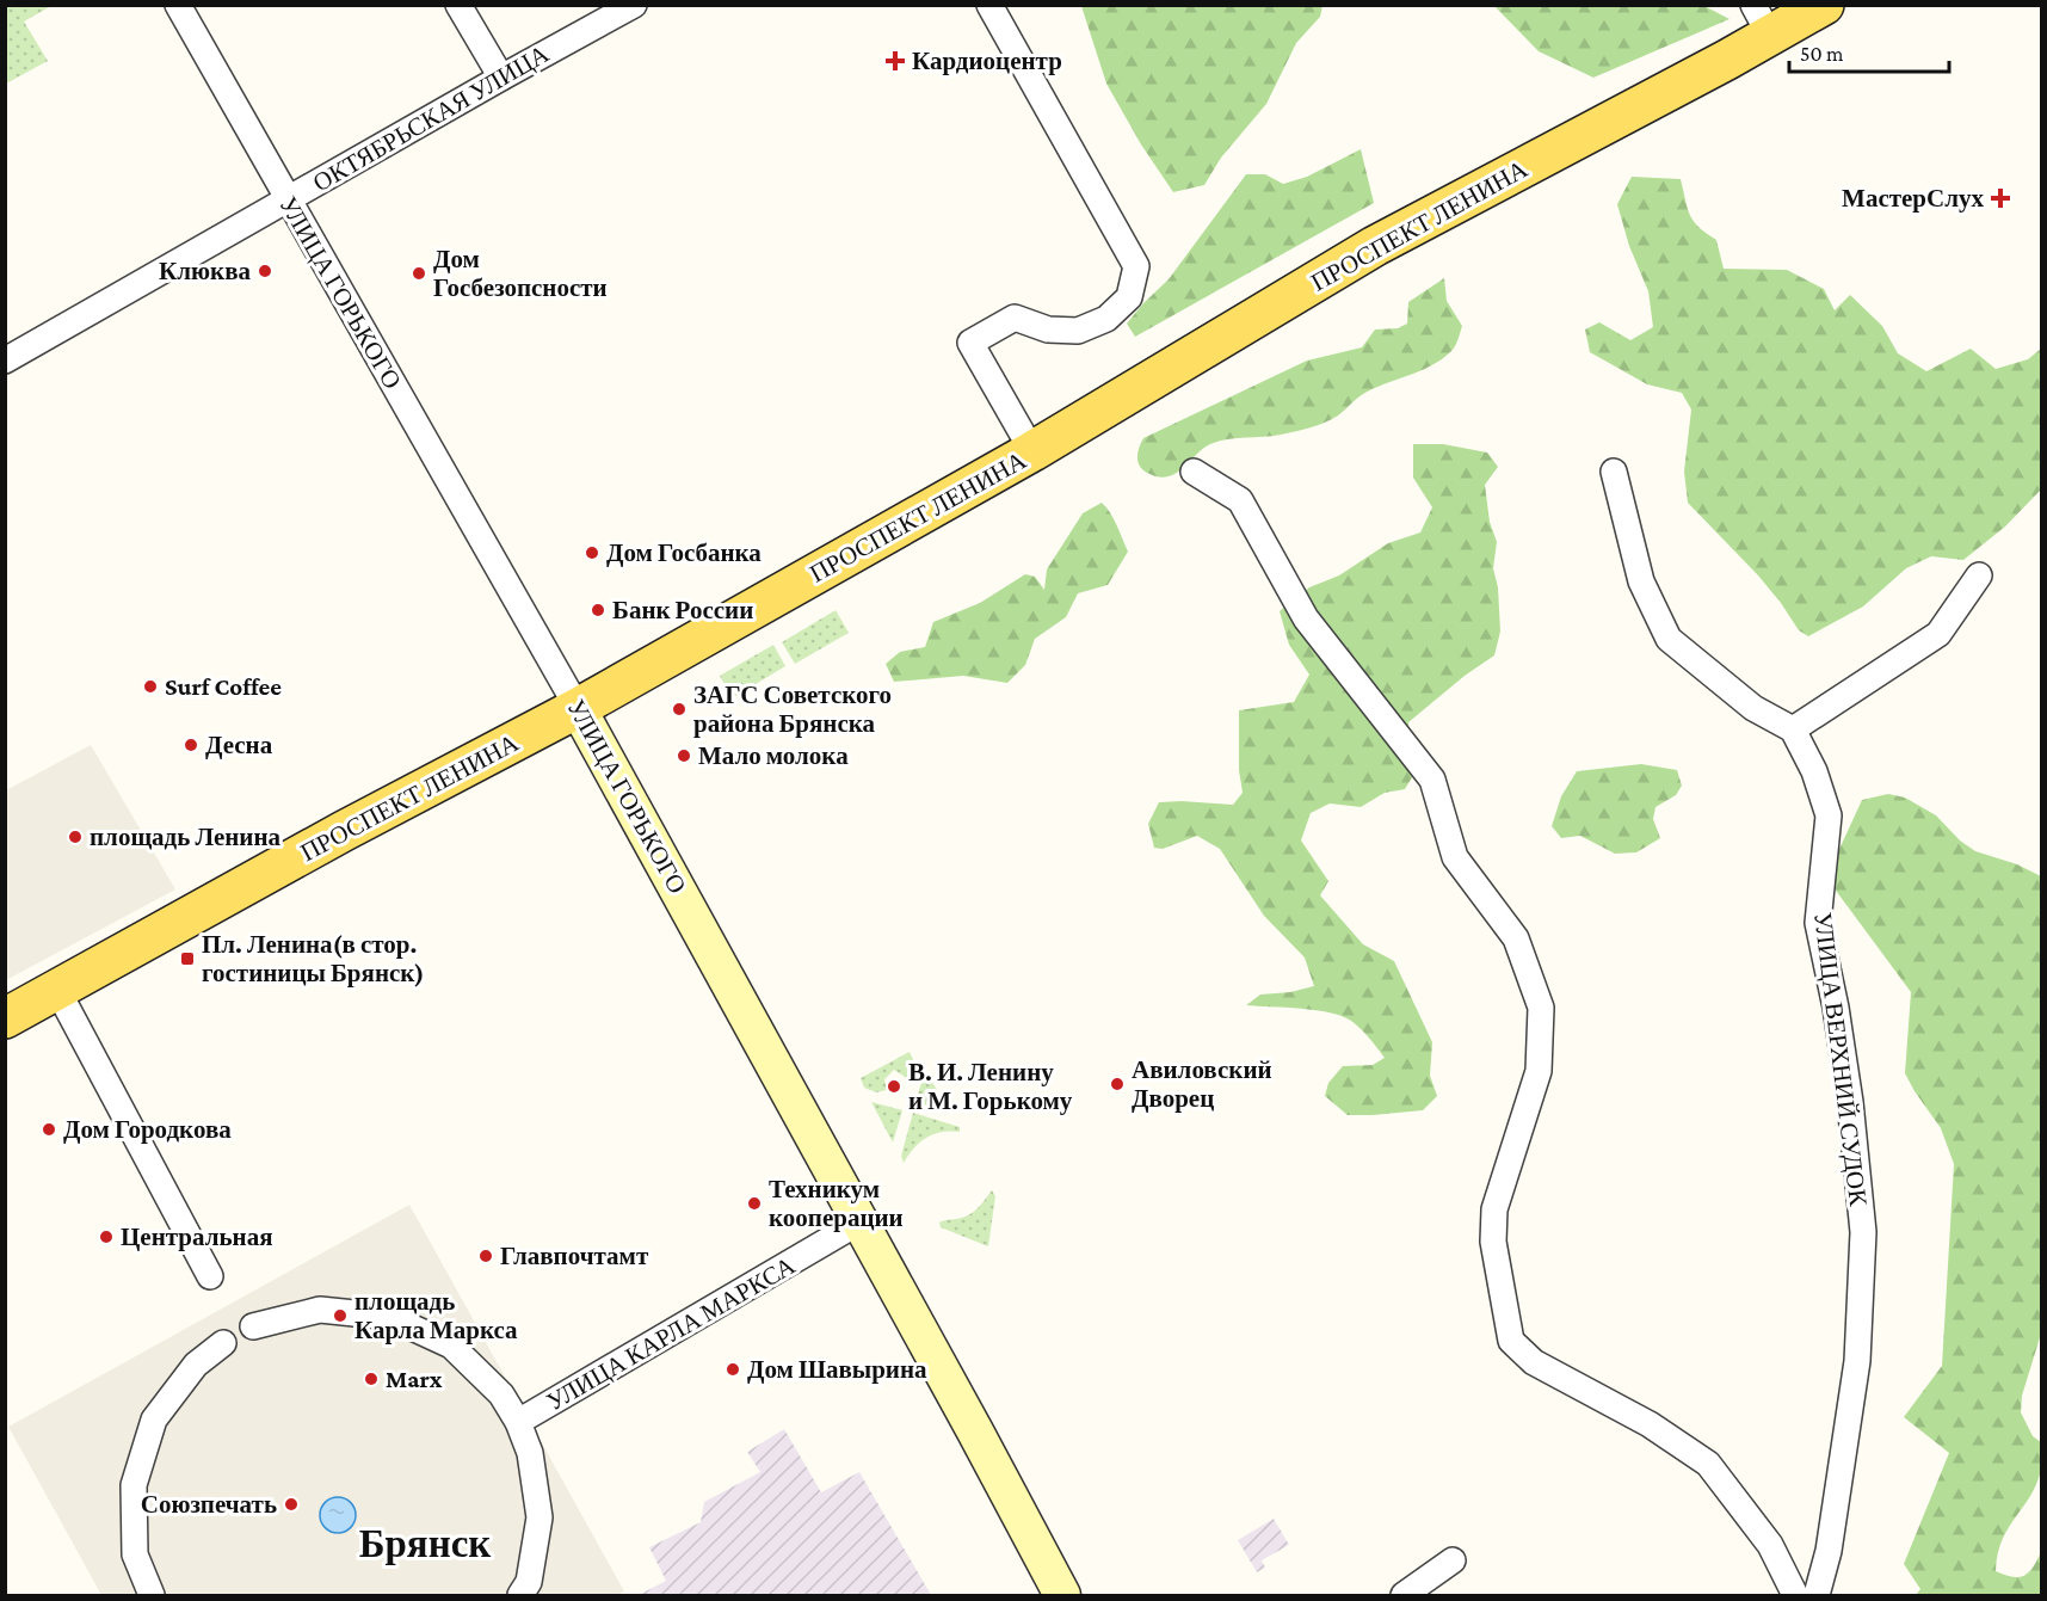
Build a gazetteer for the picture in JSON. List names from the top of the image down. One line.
{"streets":{"main road":["ПРОСПЕКТ ЛЕНИНА"],"street":["ОКТЯБРЬСКАЯ УЛИЦА","УЛИЦА ГОРЬКОГО","УЛИЦА ВЕРХНИЙ СУДОК","УЛИЦА КАРЛА МАРКСА"]},"crossings":[["ОКТЯБРЬСКАЯ УЛИЦА","УЛИЦА ГОРЬКОГО"],["ПРОСПЕКТ ЛЕНИНА","УЛИЦА ГОРЬКОГО"],["УЛИЦА ГОРЬКОГО","УЛИЦА КАРЛА МАРКСА"]],"districts":["Брянск"],"places":{"health":["Кардиоцентр","МастерСлух"],"other":["Клюква","Дом Госбезопсности","Дом Госбанка","Банк России","Surf Coffee","ЗАГС Советского района Брянска","Десна","Мало молока","площадь Ленина","Авиловский Дворец","В. И. Ленину и М. Горькому","Дом Городкова","Техникум кооперации","Центральная","Главпочтамт","площадь Карла Маркса","Дом Шавырина","Marx","Союзпечать"],"transit":["Пл. Ленина(в стор. гостиницы Брянск)"]},"scale_bar":"50 m"}
